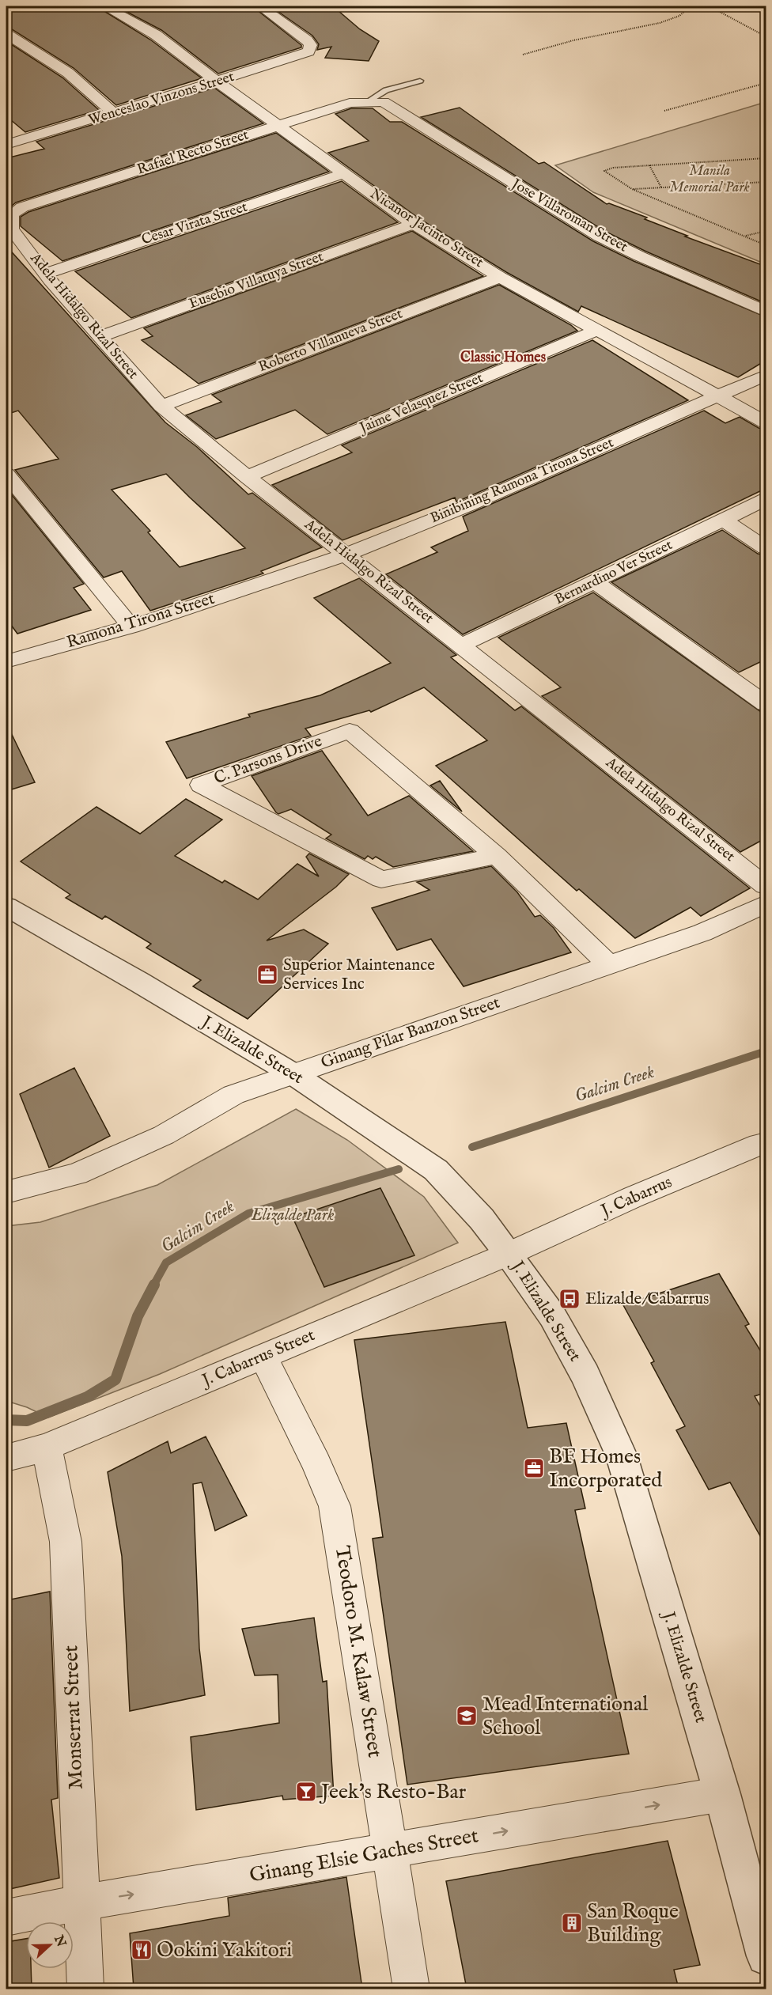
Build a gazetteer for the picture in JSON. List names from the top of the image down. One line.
{"streets":{"street":["Wenceslao Vinzons Street","Rafael Recto Street","Jose Villaroman Street","Cesar Virata Street","Nicanor Jacinto Street","Eusebio Villatuya Street","Adela Hidalgo Rizal Street","Roberto Villanueva Street","Jaime Velasquez Street","Binibining Ramona Tirona Street","Bernardino Ver Street","Ramona Tirona Street","C. Parsons Drive","Ginang Pilar Banzon Street","J. Elizalde Street","J. Cabarrus","J. Cabarrus Street","Teodoro M. Kalaw Street","Monserrat Street","Ginang Elsie Gaches Street"]},"crossings":[["Wenceslao Vinzons Street","Nicanor Jacinto Street"],["Rafael Recto Street","Jose Villaroman Street"],["Rafael Recto Street","Nicanor Jacinto Street"],["Rafael Recto Street","Adela Hidalgo Rizal Street"],["Cesar Virata Street","Nicanor Jacinto Street"],["Cesar Virata Street","Adela Hidalgo Rizal Street"],["Nicanor Jacinto Street","Eusebio Villatuya Street"],["Nicanor Jacinto Street","Roberto Villanueva Street"],["Nicanor Jacinto Street","Jaime Velasquez Street"],["Nicanor Jacinto Street","Binibining Ramona Tirona Street"],["Eusebio Villatuya Street","Adela Hidalgo Rizal Street"],["Adela Hidalgo Rizal Street","Roberto Villanueva Street"],["Adela Hidalgo Rizal Street","Jaime Velasquez Street"],["Adela Hidalgo Rizal Street","Binibining Ramona Tirona Street"],["Adela Hidalgo Rizal Street","Bernardino Ver Street"],["Binibining Ramona Tirona Street","Ramona Tirona Street"],["C. Parsons Drive","Ginang Pilar Banzon Street"],["Ginang Pilar Banzon Street","J. Elizalde Street"],["J. Elizalde Street","J. Cabarrus"],["J. Elizalde Street","J. Cabarrus Street"],["J. Elizalde Street","Ginang Elsie Gaches Street"],["J. Cabarrus","J. Cabarrus Street"],["J. Cabarrus Street","Teodoro M. Kalaw Street"],["J. Cabarrus Street","Monserrat Street"],["Teodoro M. Kalaw Street","Ginang Elsie Gaches Street"],["Monserrat Street","Ginang Elsie Gaches Street"]],"one_way":["Ginang Elsie Gaches Street"],"districts":["Classic Homes"],"water":["Galcim Creek"],"parks":["Manila Memorial Park","Elizalde Park"],"places":{"office":["Superior Maintenance Services Inc","BF Homes Incorporated"],"bus stop":["Elizalde/Cabarrus"],"school or university":["Mead International School"],"bar":["Jeek's Resto-Bar"],"building":["San Roque Building"],"restaurant":["Ookini Yakitori"]},"north":"right"}
